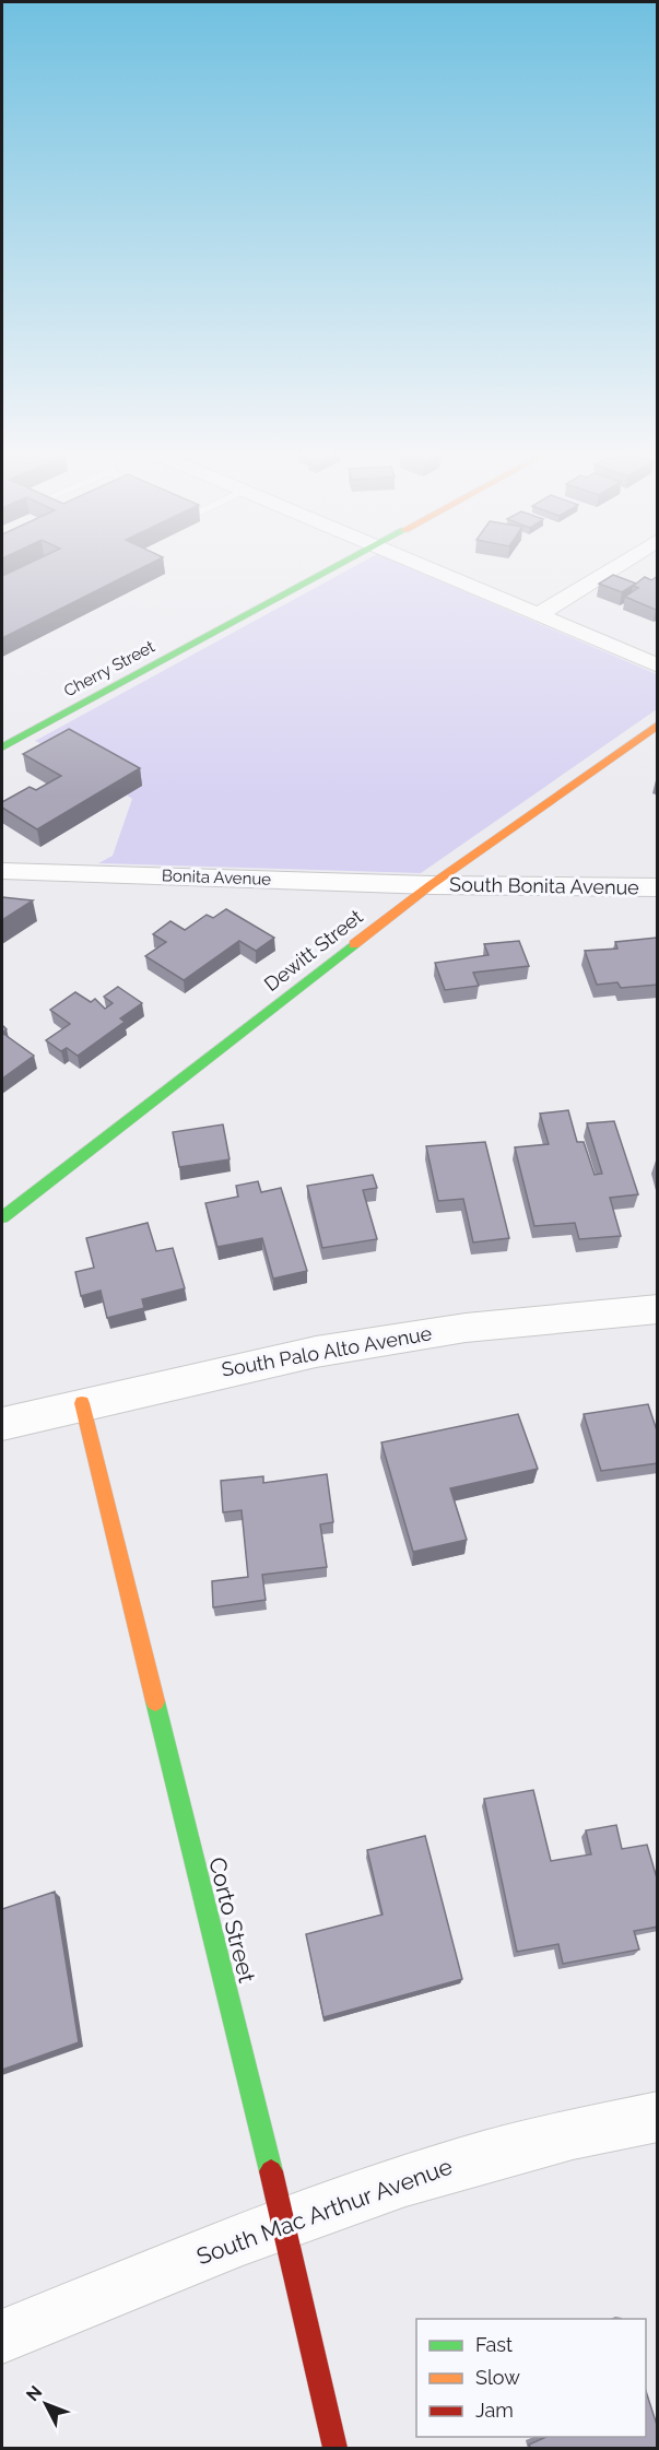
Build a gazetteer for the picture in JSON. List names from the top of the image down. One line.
{"streets":{"street":["Cherry Street","Bonita Avenue","South Bonita Avenue","Dewitt Street","South Palo Alto Avenue","Corto Street","South Mac Arthur Avenue"]},"crossings":[["Bonita Avenue","South Bonita Avenue"],["Bonita Avenue","Dewitt Street"],["South Bonita Avenue","Dewitt Street"],["South Palo Alto Avenue","Corto Street"],["Corto Street","South Mac Arthur Avenue"]],"legend":["Fast","Slow","Jam"],"north":"top left"}
